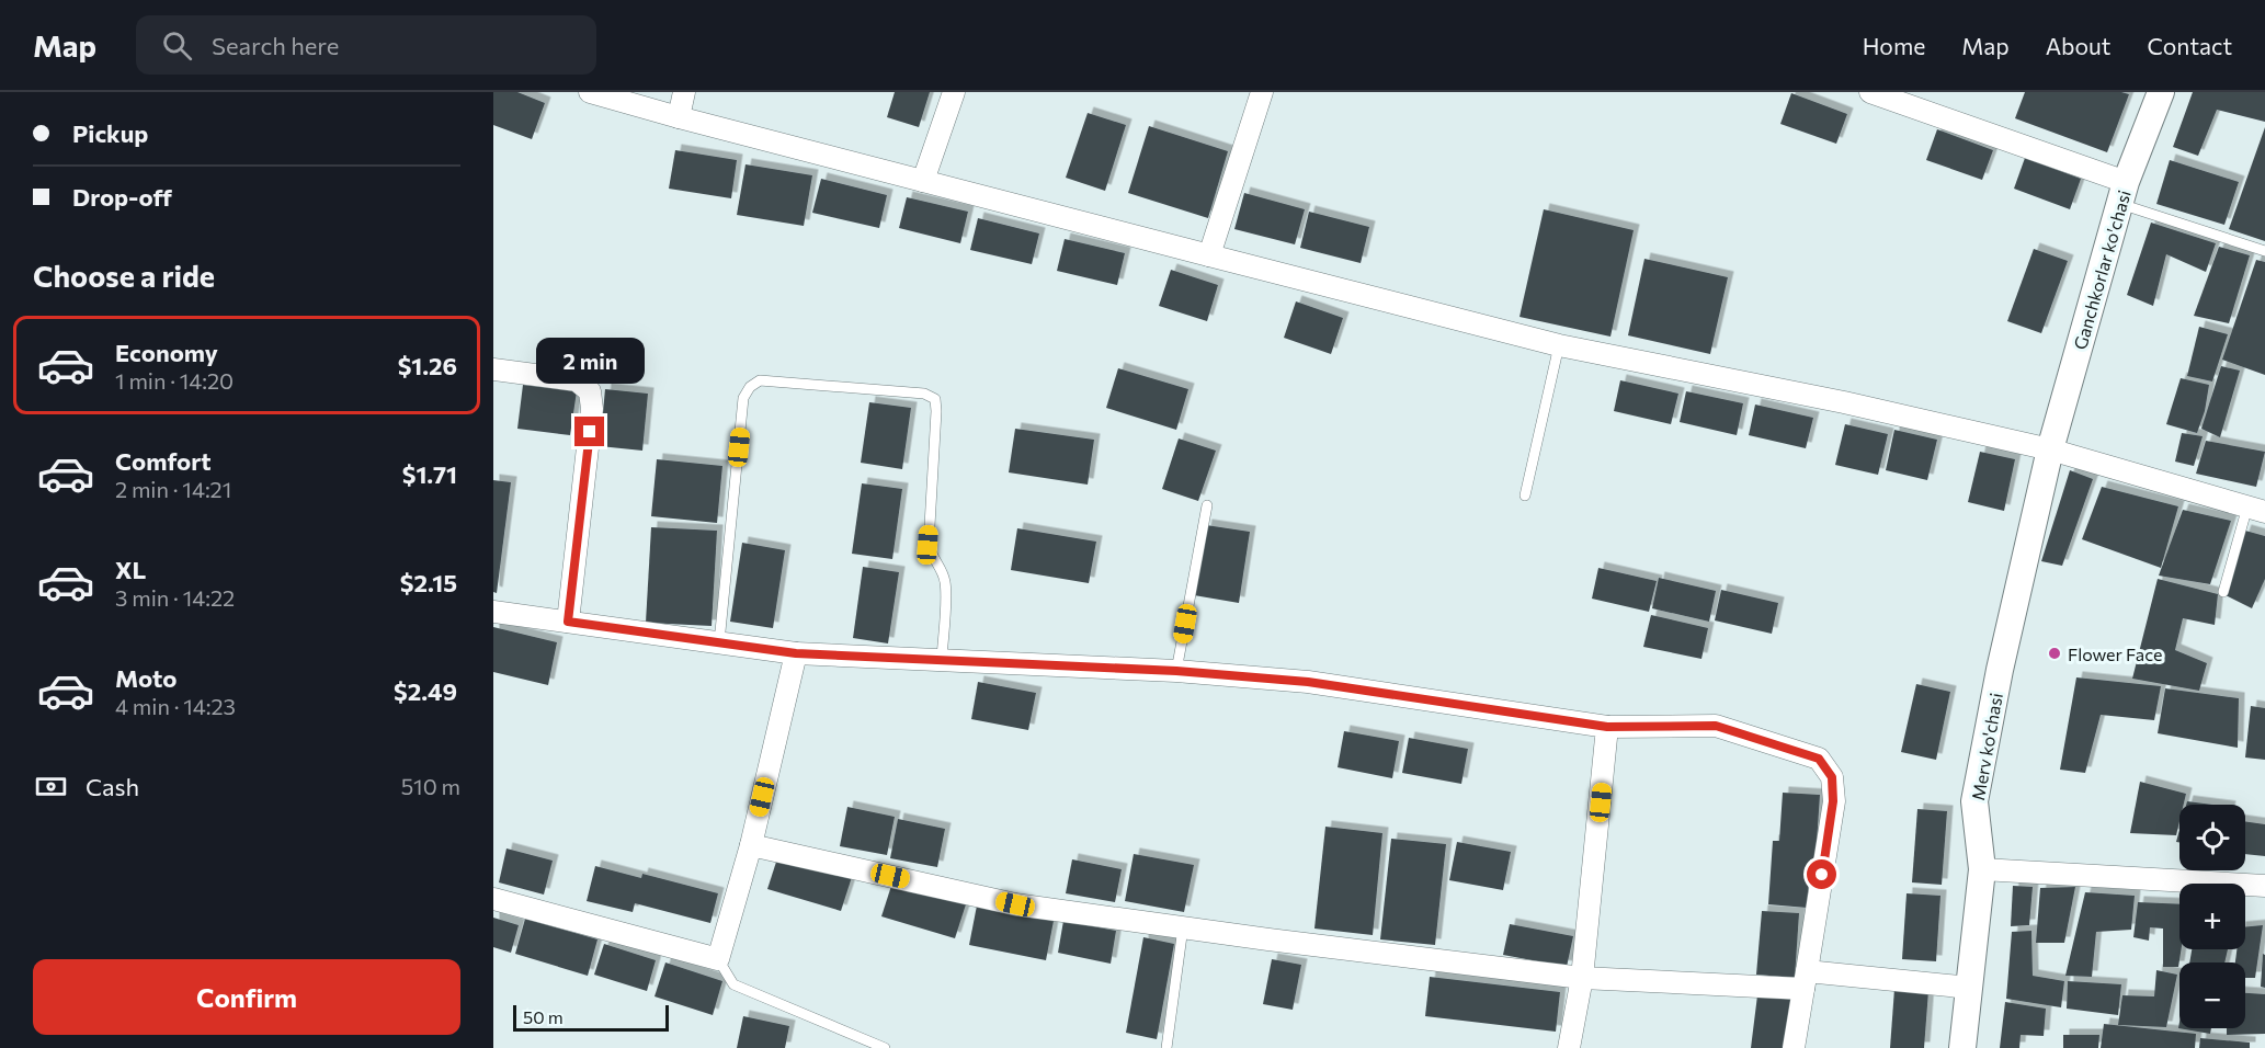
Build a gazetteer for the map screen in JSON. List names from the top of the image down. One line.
{"streets":{"street":["Ganchkorlar ko'chasi","Merv ko'chasi"]},"crossings":[["Ganchkorlar ko'chasi","Merv ko'chasi"]],"places":["Flower Face"],"scale_bar":"50 m","page":{"header":"Map","search":"Search here","nav":["Home","Map","About","Contact"],"banner":["Pickup","Drop-off"],"heading":"Choose a ride","list":[{"name":"Economy","note":"1 min · 14:20","value":"$1.26"},{"name":"Comfort","note":"2 min · 14:21","value":"$1.71"},{"name":"XL","note":"3 min · 14:22","value":"$2.15"},{"name":"Moto","note":"4 min · 14:23","value":"$2.49"}],"bubble":"2 min","pay":["Cash","510 m"],"map_buttons":["+","−"],"buttons":"Confirm","scale":"50 m"}}
